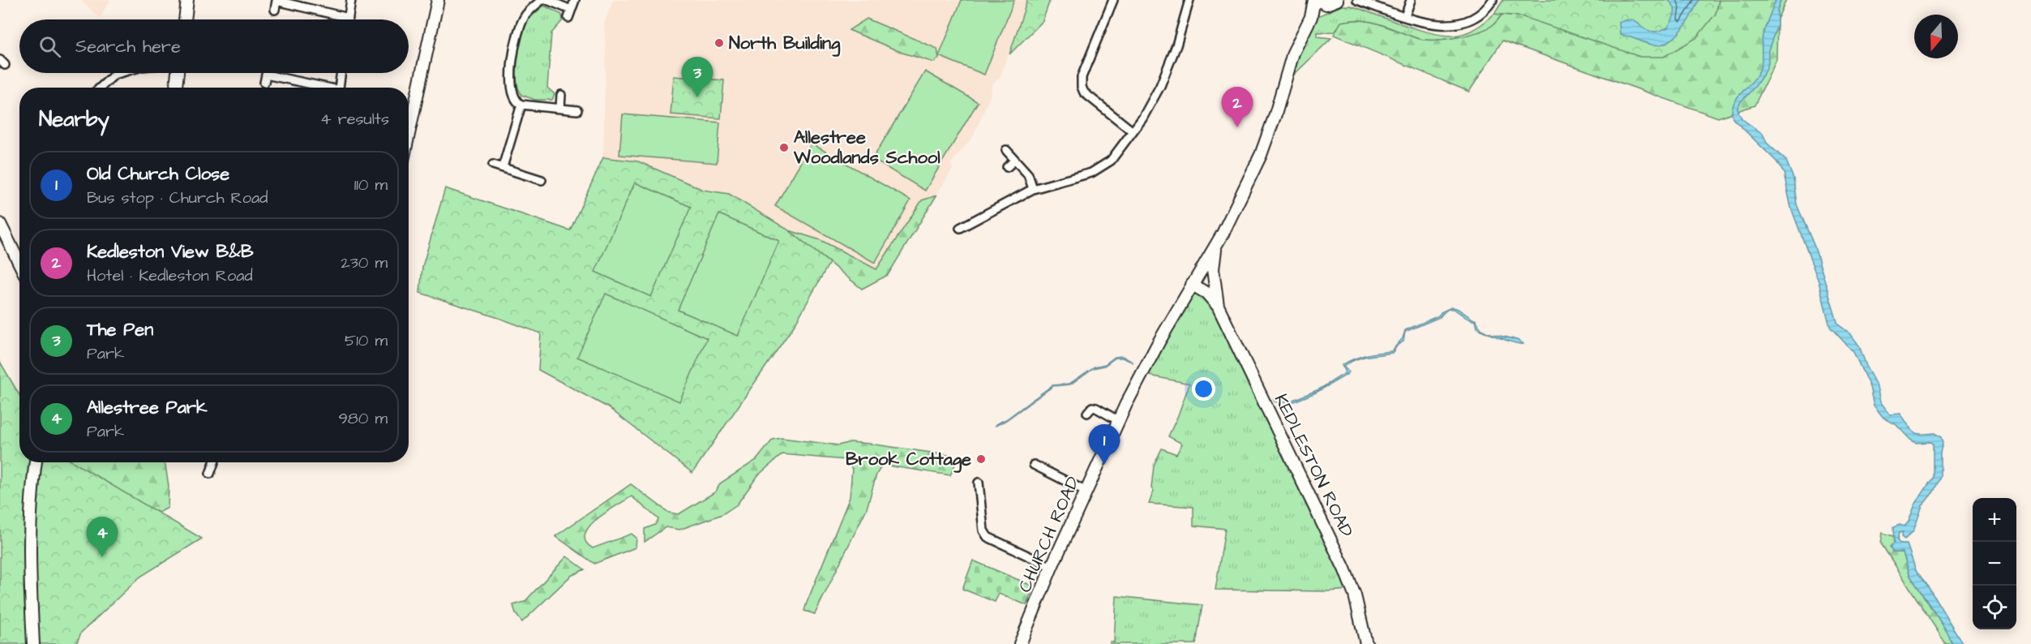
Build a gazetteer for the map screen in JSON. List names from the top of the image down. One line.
{"streets":{"street":["KEDLESTON ROAD","CHURCH ROAD"]},"crossings":[["KEDLESTON ROAD","CHURCH ROAD"]],"places":["North Building","Allestree Woodlands School","Brook Cottage"],"north":"bottom","page":{"search":"Search here","pins":["3","2","1","4"],"heading":["Nearby","4 results"],"list":[{"mark":"1","name":"Old Church Close","note":"Bus stop · Church Road","value":"110 m"},{"mark":"2","name":"Kedleston View B&B","note":"Hotel · Kedleston Road","value":"230 m"},{"mark":"3","name":"The Pen","note":"Park","value":"510 m"},{"mark":"4","name":"Allestree Park","note":"Park","value":"980 m"}],"map_buttons":["+","−"]}}
